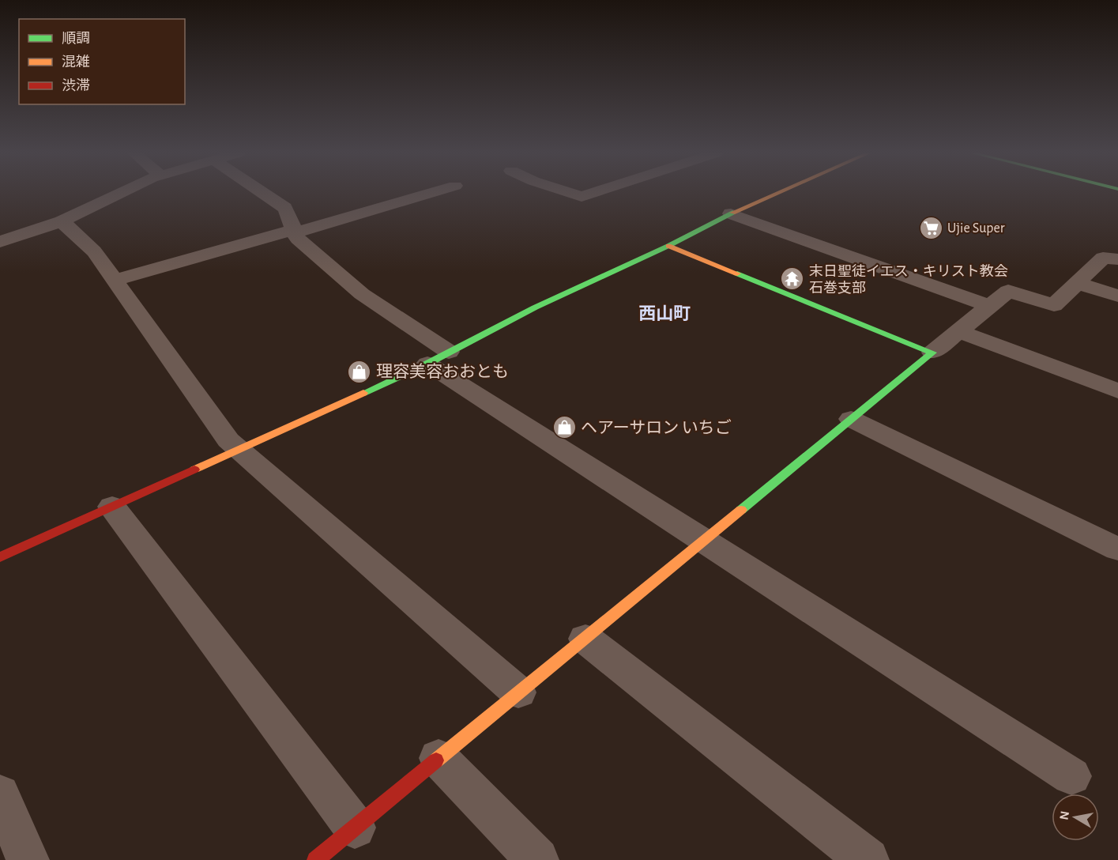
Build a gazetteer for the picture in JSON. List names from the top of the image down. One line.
{"districts":["西山町"],"places":{"supermarket":["Ujie Super"],"temple":["末日聖徒イエス・キリスト教会 石巻支部"],"shop":["理容美容おおとも","ヘアーサロン いちご"]},"legend":["順調","混雑","渋滞"],"north":"left"}
